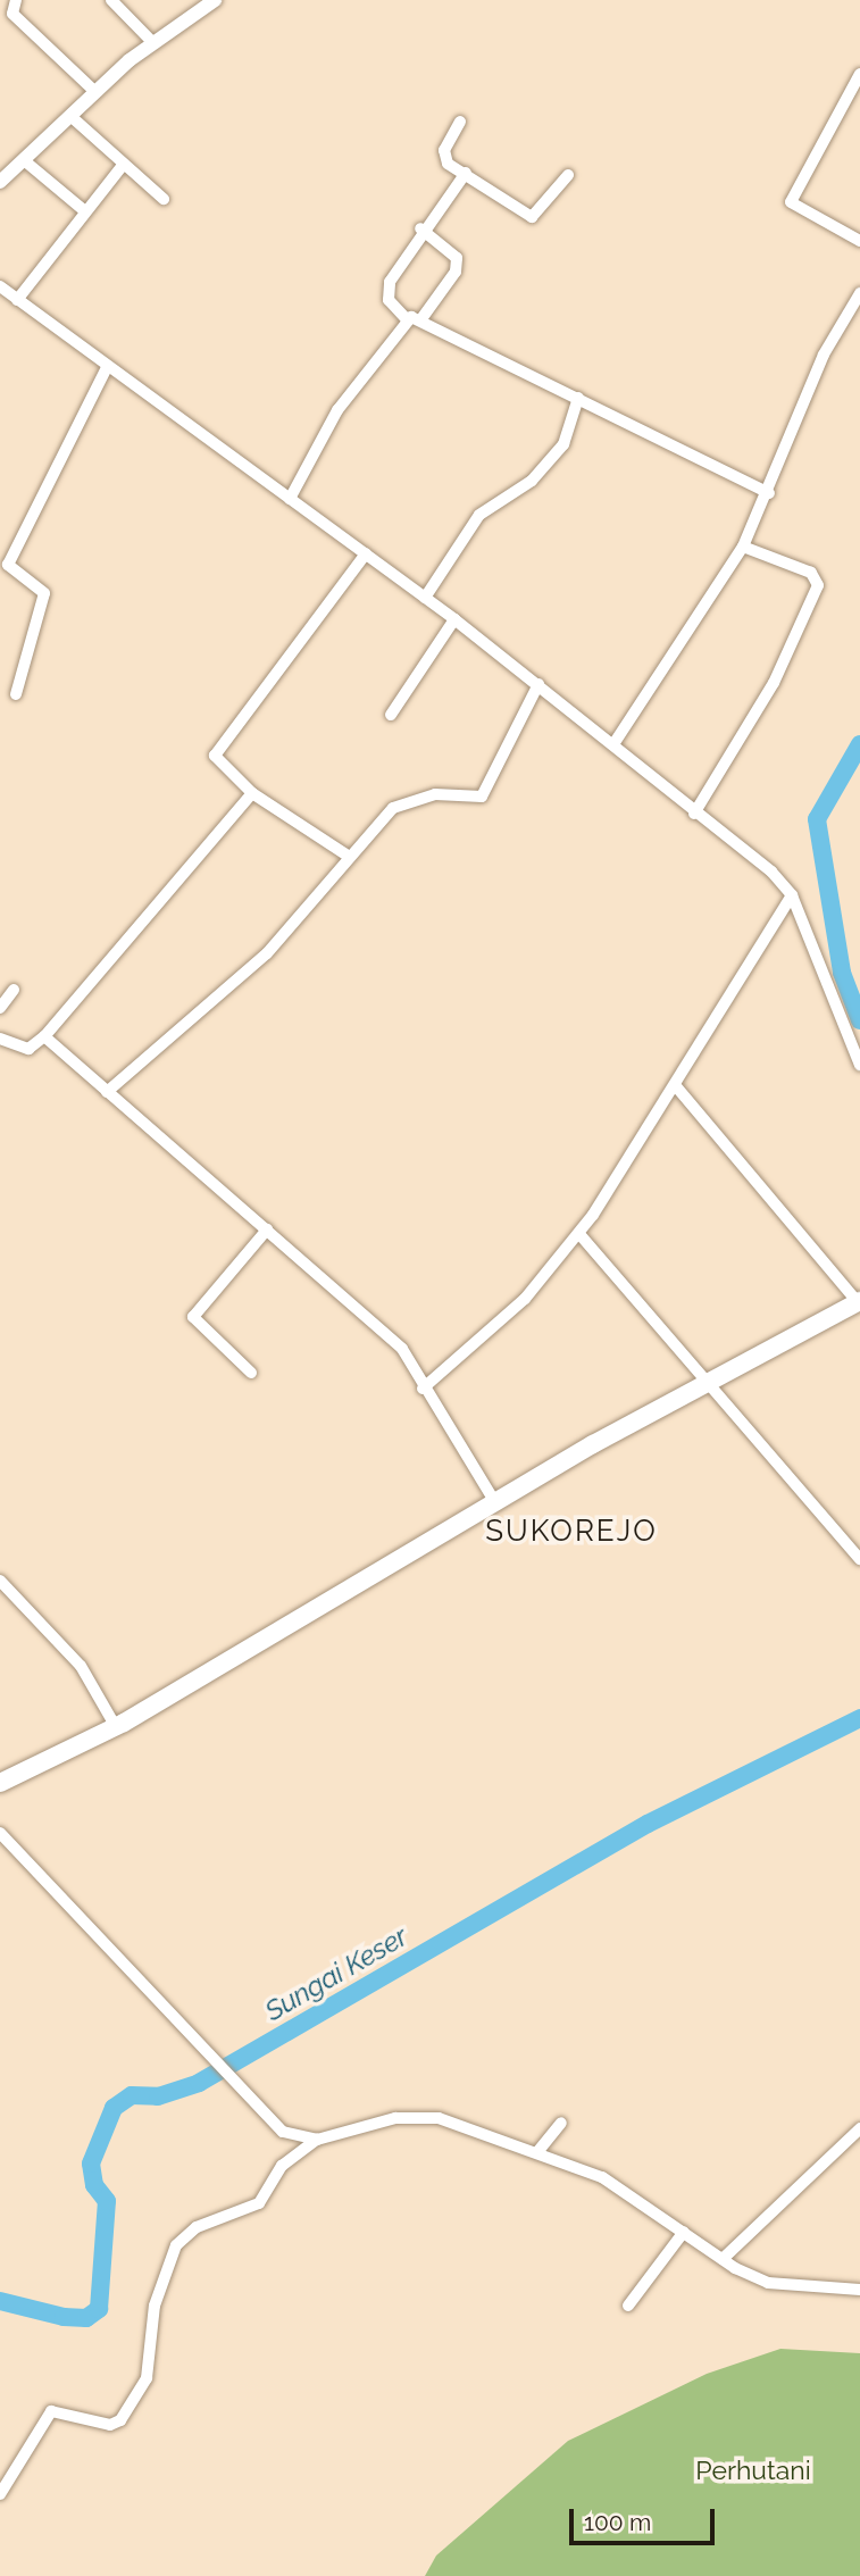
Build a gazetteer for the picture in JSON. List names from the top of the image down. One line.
{"districts":["SUKOREJO"],"water":["Sungai Keser"],"parks":["Perhutani"],"scale_bar":"100 m"}
